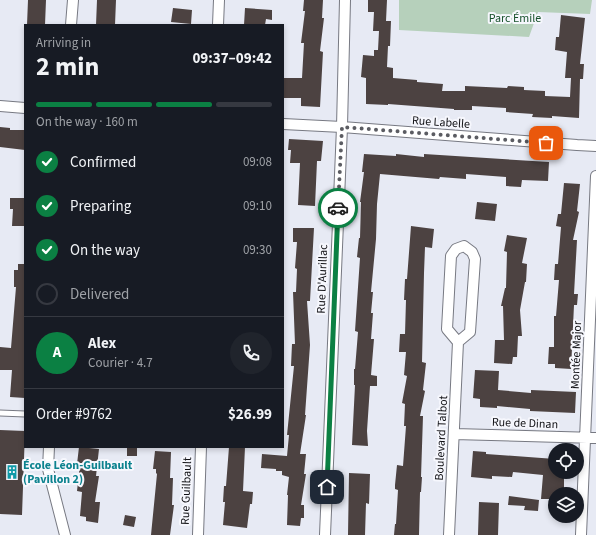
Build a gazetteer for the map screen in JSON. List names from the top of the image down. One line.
{"streets":{"street":["Rue Labelle","Rue D'Aurillac","Montée Major","Rue de Dinan","Boulevard Talbot","Rue Guilbault"]},"crossings":[["Rue Labelle","Rue D'Aurillac"],["Montée Major","Rue de Dinan"],["Rue de Dinan","Boulevard Talbot"]],"parks":["Parc Émile"],"places":{"building":["École Léon-Guilbault (Pavillon 2)"]},"page":{"heading":["2 min","Arriving in","09:37–09:42"],"panel":["Alex","Courier · 4.7","Order #9762","$26.99"],"bar":"On the way · 160 m","list":[["Confirmed","09:08"],["Preparing","09:10"],["On the way","09:30"],"Delivered"],"round":"A"}}
